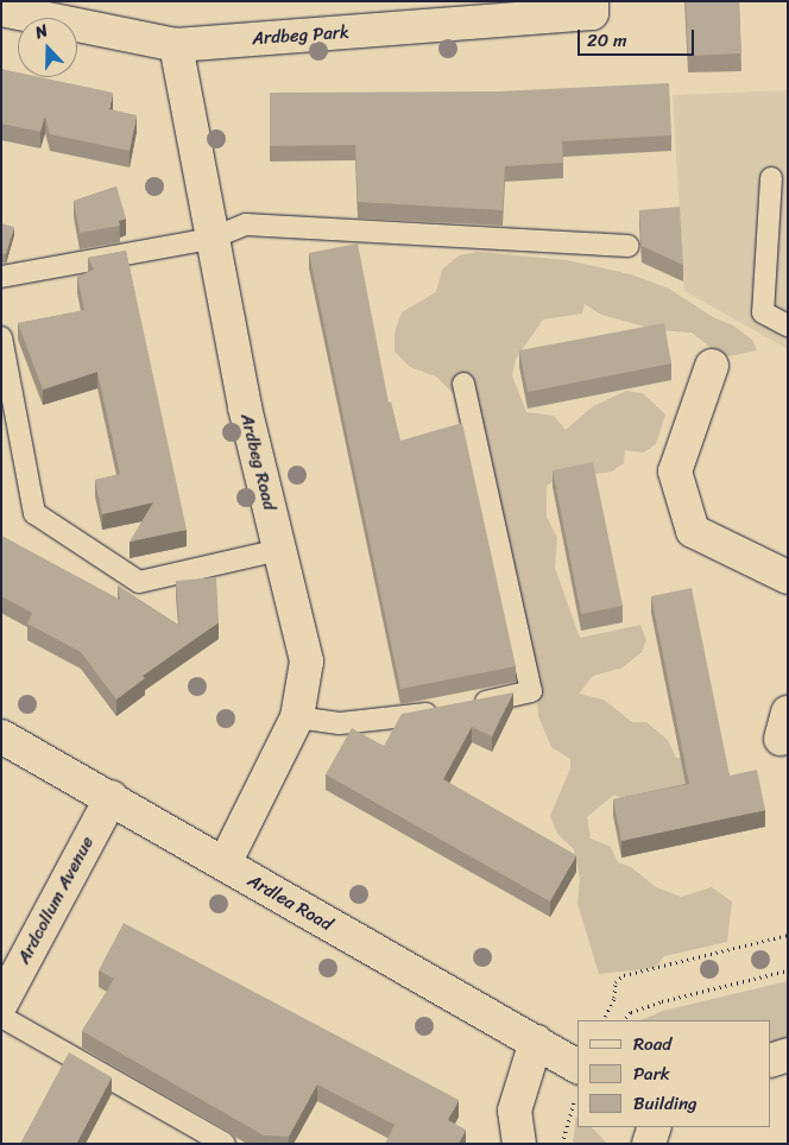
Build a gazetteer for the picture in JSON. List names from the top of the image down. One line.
{"streets":{"street":["Ardbeg Park","Ardbeg Road","Ardcollum Avenue","Ardlea Road"]},"crossings":[["Ardbeg Park","Ardbeg Road"],["Ardbeg Road","Ardlea Road"],["Ardcollum Avenue","Ardlea Road"]],"legend":["Road","Park","Building"],"scale_bar":"20 m","north":"top"}
